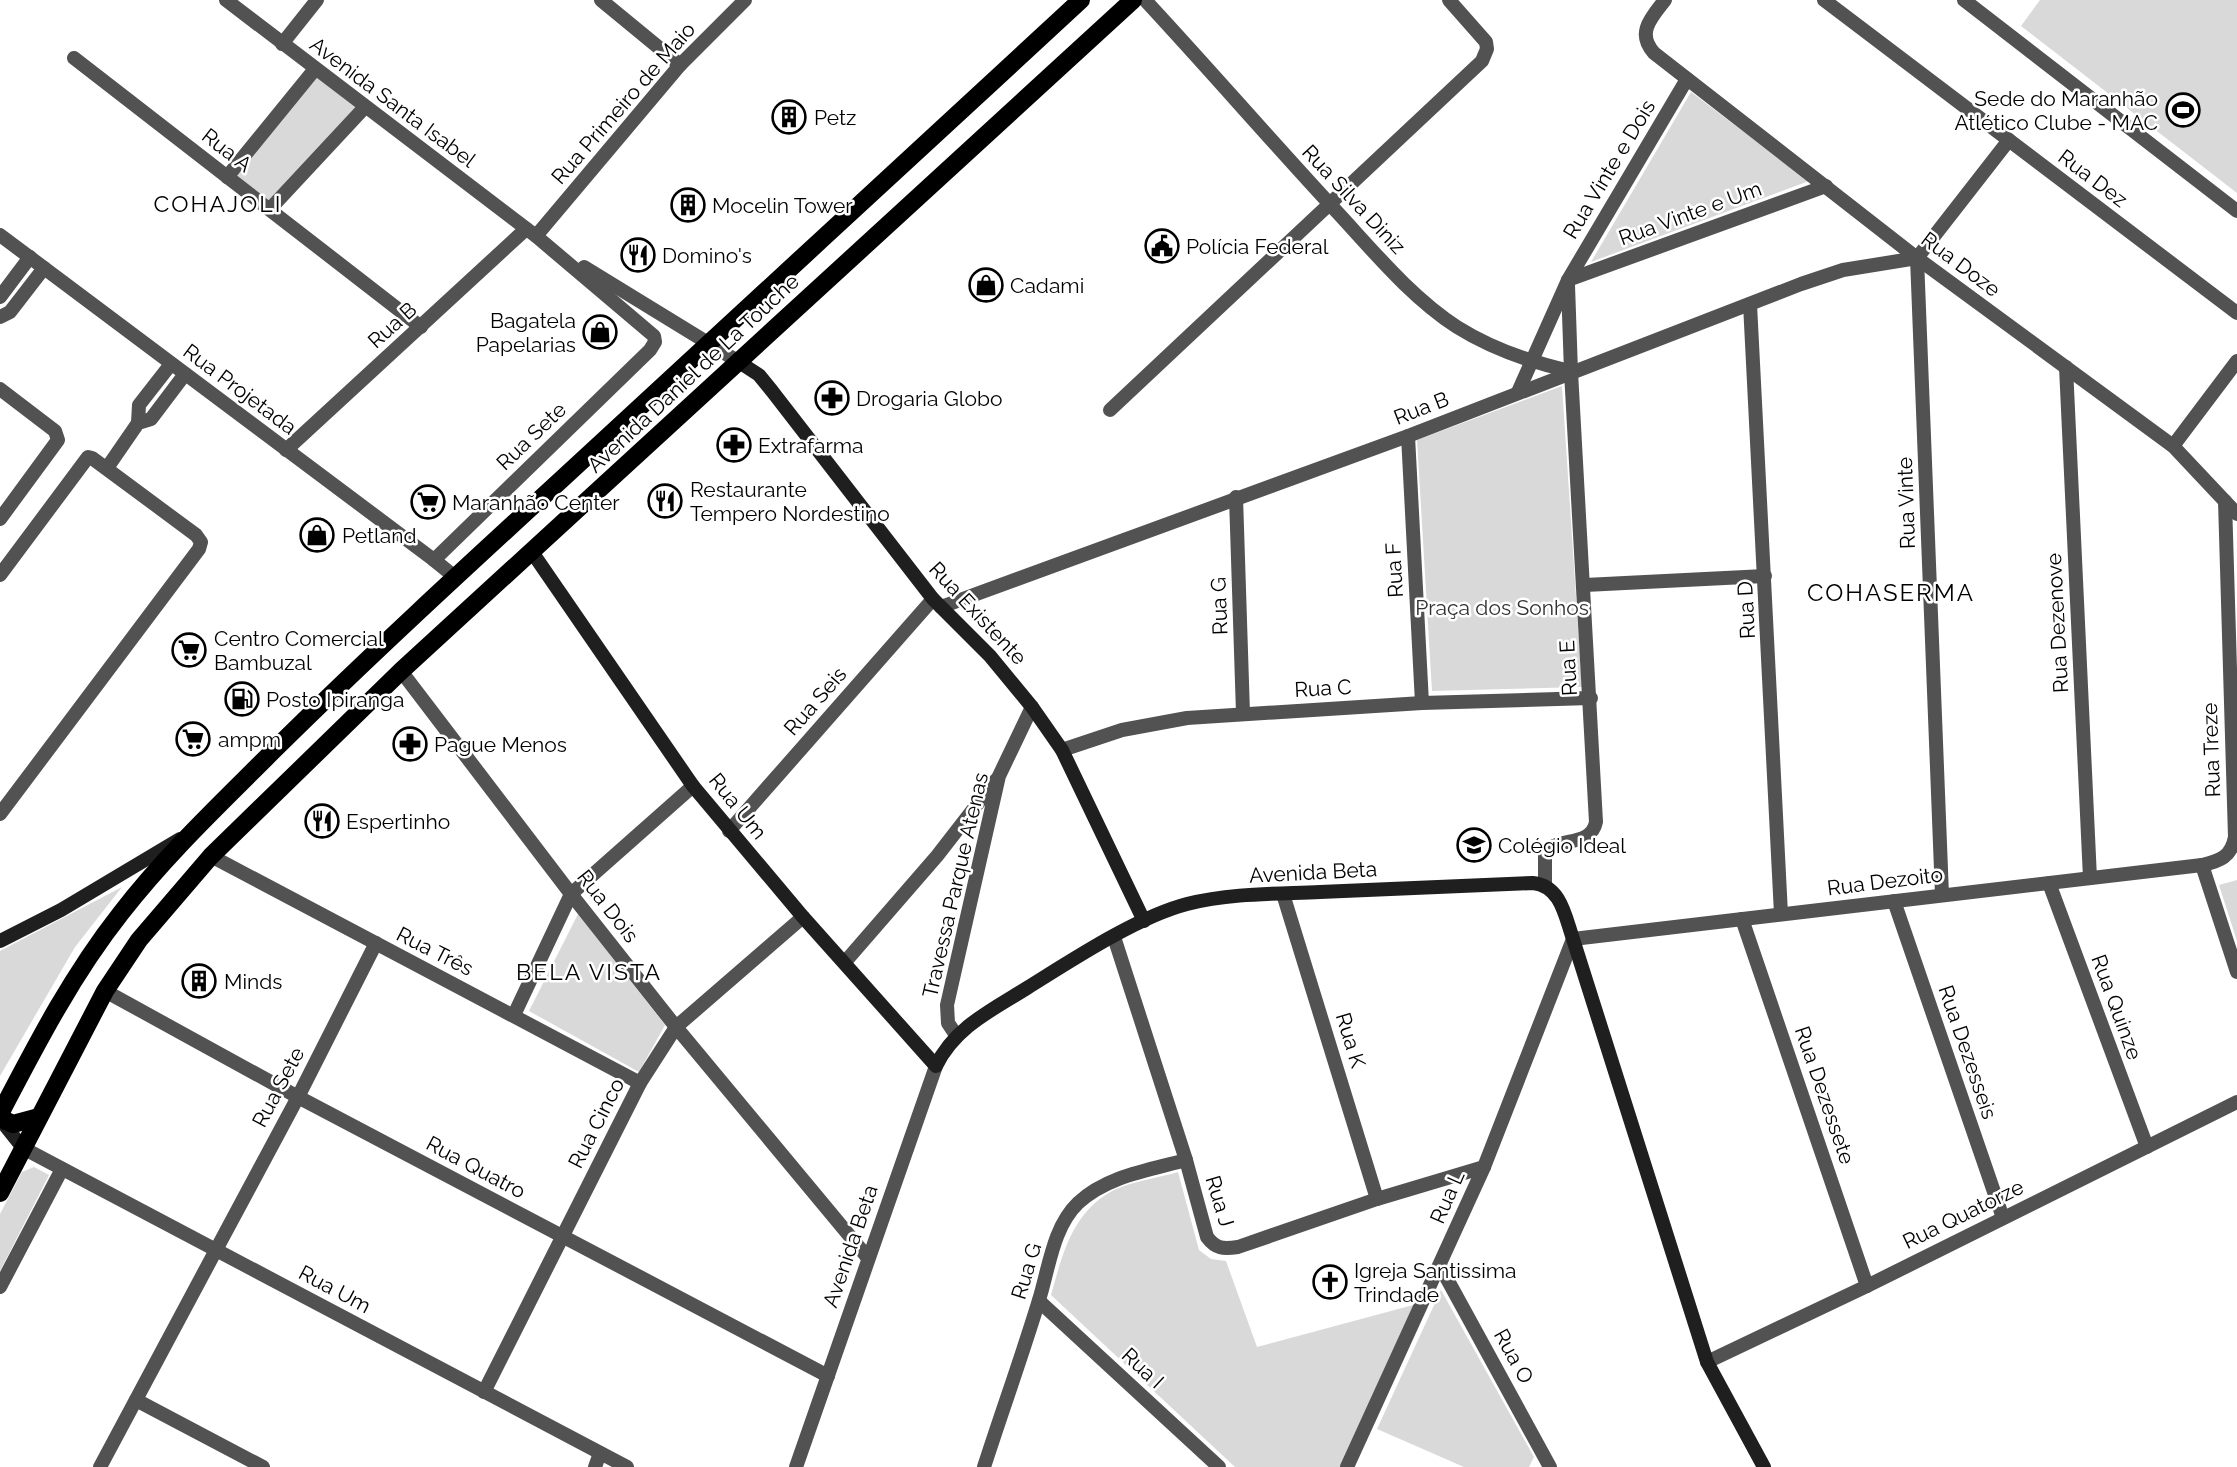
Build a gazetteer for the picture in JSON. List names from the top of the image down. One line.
{"streets":{"main road":["Avenida Daniel de La Touche","Rua Existente","Rua Um","Avenida Beta"],"street":["Avenida Santa Isabel","Rua Primeiro de Maio","Rua A","Rua Vinte e Dois","Rua Dez","Rua Silva Diniz","Rua Vinte e Um","Rua Doze","Rua B","Rua Projetada","Rua Sete","Rua Vinte","Rua F","Rua G","Rua D","Rua Dezenove","Rua E","Rua C","Rua Seis","Rua Treze","Rua Dezoito","Travessa Parque Atenas","Rua Dois","Rua Três","Rua Quinze","Rua K","Rua Dezesseis","Rua Dezessete","Rua Cinco","Rua Quatro","Rua L","Rua J","Rua Quatorze","Rua O","Rua I"]},"crossings":[["Avenida Santa Isabel","Rua Primeiro de Maio"],["Avenida Santa Isabel","Rua B"],["Avenida Santa Isabel","Avenida Daniel de La Touche"],["Avenida Santa Isabel","Rua Sete"],["Avenida Santa Isabel","Rua Existente"],["Rua Primeiro de Maio","Rua B"],["Rua A","Rua B"],["Rua Vinte e Dois","Rua Silva Diniz"],["Rua Vinte e Dois","Rua Vinte e Um"],["Rua Vinte e Dois","Rua Doze"],["Rua Vinte e Dois","Rua B"],["Rua Silva Diniz","Rua B"],["Rua Silva Diniz","Rua E"],["Rua Vinte e Um","Rua Doze"],["Rua Doze","Rua B"],["Rua Doze","Rua Vinte"],["Rua Doze","Rua Dezenove"],["Rua Doze","Rua Treze"],["Rua B","Rua Projetada"],["Rua B","Rua Vinte"],["Rua B","Rua F"],["Rua B","Rua G"],["Rua B","Rua D"],["Rua B","Rua Existente"],["Rua B","Rua E"],["Rua B","Rua Seis"],["Avenida Daniel de La Touche","Rua Projetada"],["Avenida Daniel de La Touche","Rua Existente"],["Avenida Daniel de La Touche","Rua Um"],["Avenida Daniel de La Touche","Rua Dois"],["Avenida Daniel de La Touche","Rua Três"],["Avenida Daniel de La Touche","Rua Quatro"],["Rua Projetada","Rua Sete"],["Rua Sete","Rua Um"],["Rua Sete","Rua Três"],["Rua Sete","Rua Quatro"],["Rua Vinte","Rua Dezoito"],["Rua F","Rua C"],["Rua G","Rua C"],["Rua G","Rua J"],["Rua G","Rua I"],["Rua D","Rua Dezoito"],["Rua Existente","Rua C"],["Rua Existente","Rua Seis"],["Rua Existente","Avenida Beta"],["Rua Existente","Travessa Parque Atenas"],["Rua Dezenove","Rua Dezoito"],["Rua E","Rua C"],["Rua E","Avenida Beta"],["Rua Seis","Rua Um"],["Rua Treze","Rua Dezoito"],["Rua Um","Avenida Beta"],["Rua Um","Rua Cinco"],["Avenida Beta","Travessa Parque Atenas"],["Avenida Beta","Rua Dois"],["Avenida Beta","Rua K"],["Avenida Beta","Rua Quatro"],["Avenida Beta","Rua J"],["Rua Dezoito","Rua Quinze"],["Rua Dezoito","Rua Dezesseis"],["Rua Dezoito","Rua Dezessete"],["Rua Dezoito","Rua L"],["Rua Dois","Rua Cinco"],["Rua Três","Rua Cinco"],["Rua Quinze","Rua Quatorze"],["Rua K","Rua J"],["Rua Dezesseis","Rua Quatorze"],["Rua Dezessete","Rua Quatorze"],["Rua Cinco","Rua Quatro"],["Rua L","Rua J"],["Rua L","Rua O"]],"districts":["COHAJOLI","COHASERMA","BELA VISTA"],"parks":["Praça dos Sonhos"],"places":{"sports":["Sede do Maranhão Atlético Clube - MAC"],"building":["Petz","Mocelin Tower","Minds"],"public building":["Polícia Federal"],"restaurant":["Domino's","Restaurante Tempero Nordestino","Espertinho"],"shop":["Cadami","Bagatela Papelarias","Petland"],"pharmacy":["Drogaria Globo","Extrafarma","Pague Menos"],"supermarket":["Maranhão Center","Centro Comercial Bambuzal","ampm"],"fuel station":["Posto Ipiranga"],"school or university":["Colégio Ideal"],"church":["Igreja Santissima Trindade"]}}
